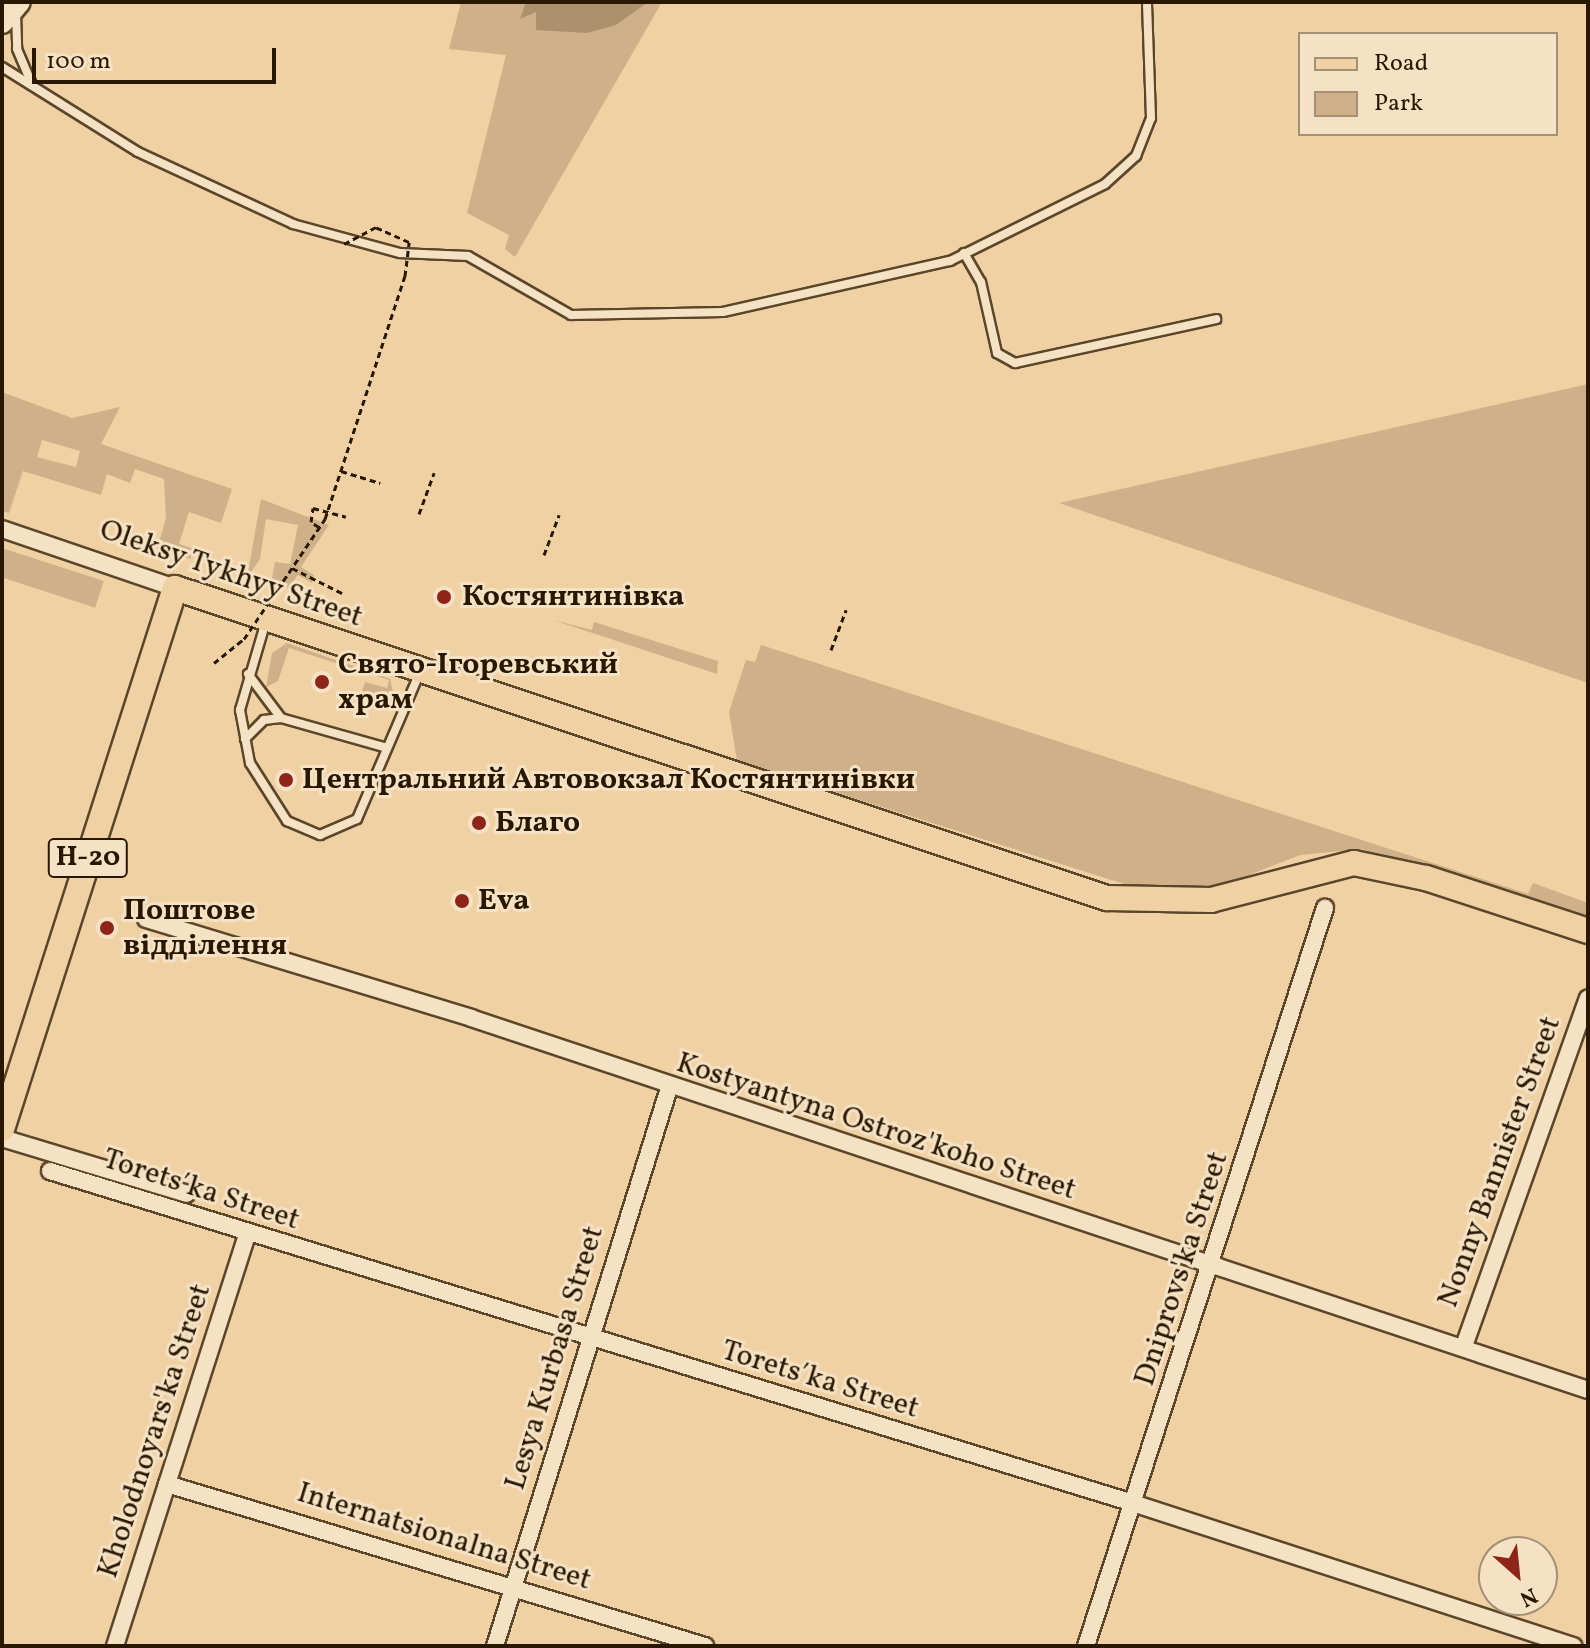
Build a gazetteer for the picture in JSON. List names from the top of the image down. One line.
{"streets":{"main road":["Oleksy Tykhyy Street","Н-20"],"street":["Kostyantyna Ostroz'koho Street","Nonny Bannister Street","Toretsʹka Street","Dniprovs'ka Street","Lesya Kurbasa Street","Kholodnoyars'ka Street","Internatsionalna Street"]},"crossings":[["Oleksy Tykhyy Street","Н-20"],["Kostyantyna Ostroz'koho Street","Nonny Bannister Street"],["Kostyantyna Ostroz'koho Street","Dniprovs'ka Street"],["Kostyantyna Ostroz'koho Street","Lesya Kurbasa Street"],["Toretsʹka Street","Dniprovs'ka Street"],["Toretsʹka Street","Lesya Kurbasa Street"],["Toretsʹka Street","Kholodnoyars'ka Street"],["Lesya Kurbasa Street","Internatsionalna Street"],["Kholodnoyars'ka Street","Internatsionalna Street"]],"places":["Костянтинівка","Свято-Ігоревський храм","Центральний Автовокзал Костянтинівки","Благо","Eva","Поштове відділення"],"legend":["Road","Park"],"scale_bar":"100 m","north":"bottom right"}
